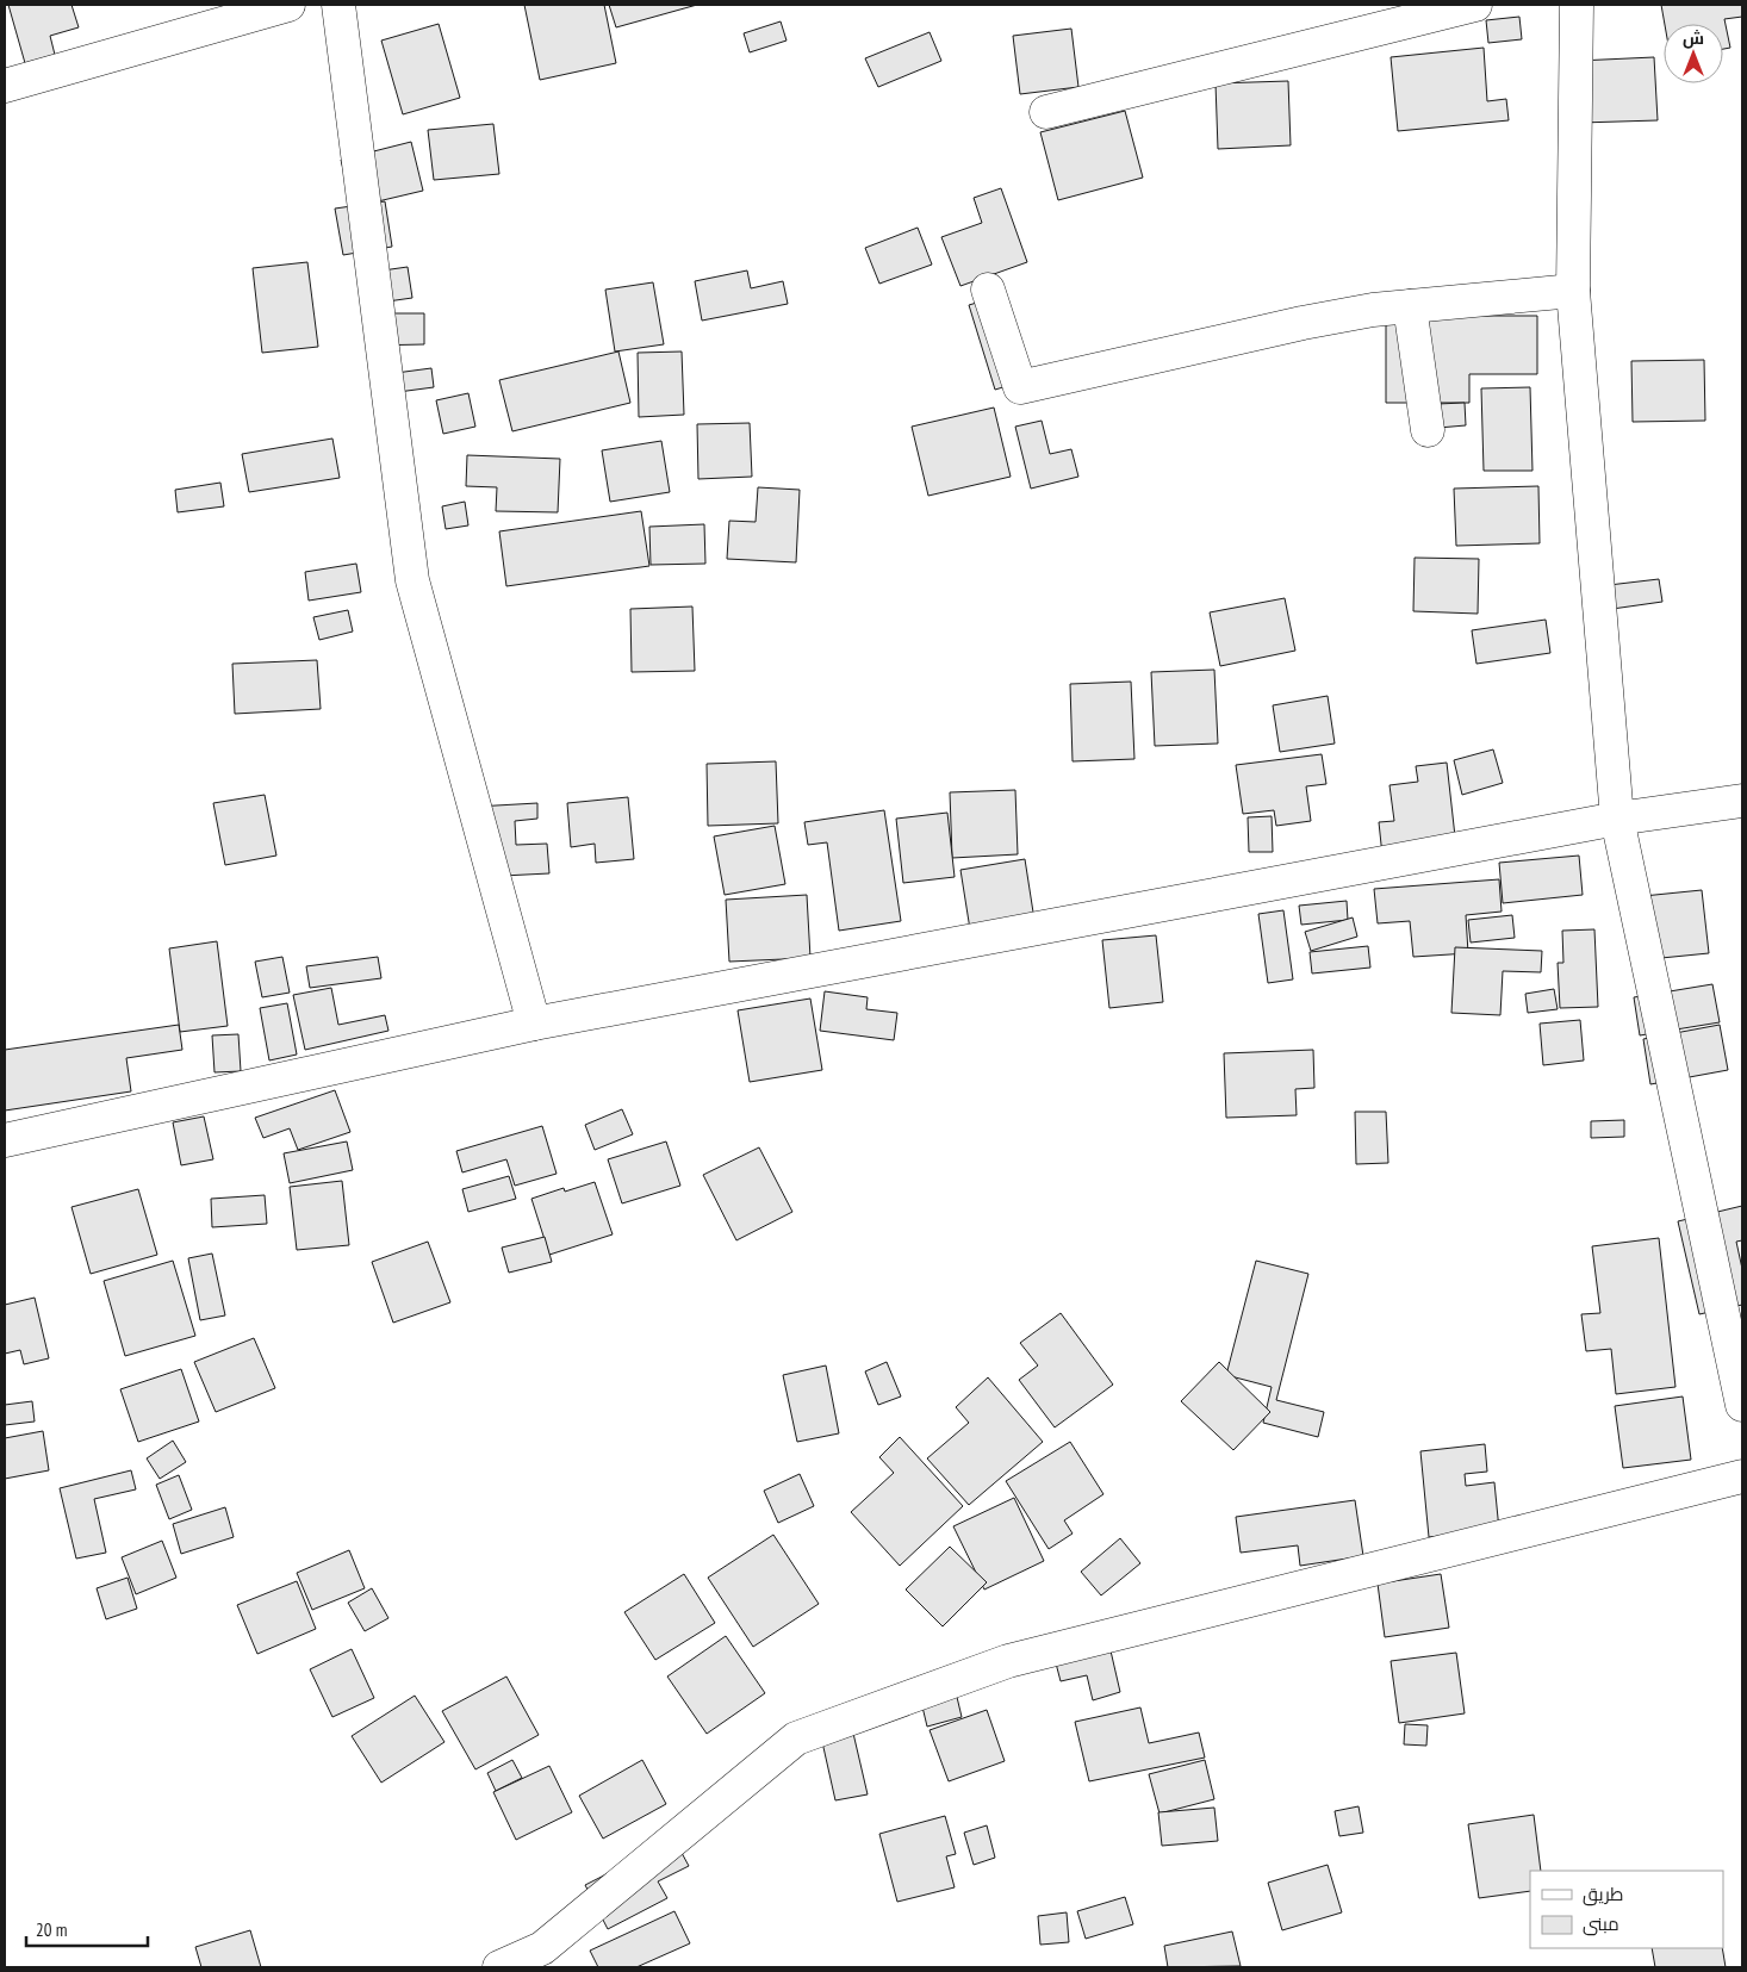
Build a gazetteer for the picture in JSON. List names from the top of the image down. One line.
{"legend":["طريق","مبنى"],"scale_bar":"20 m","north":"top"}
